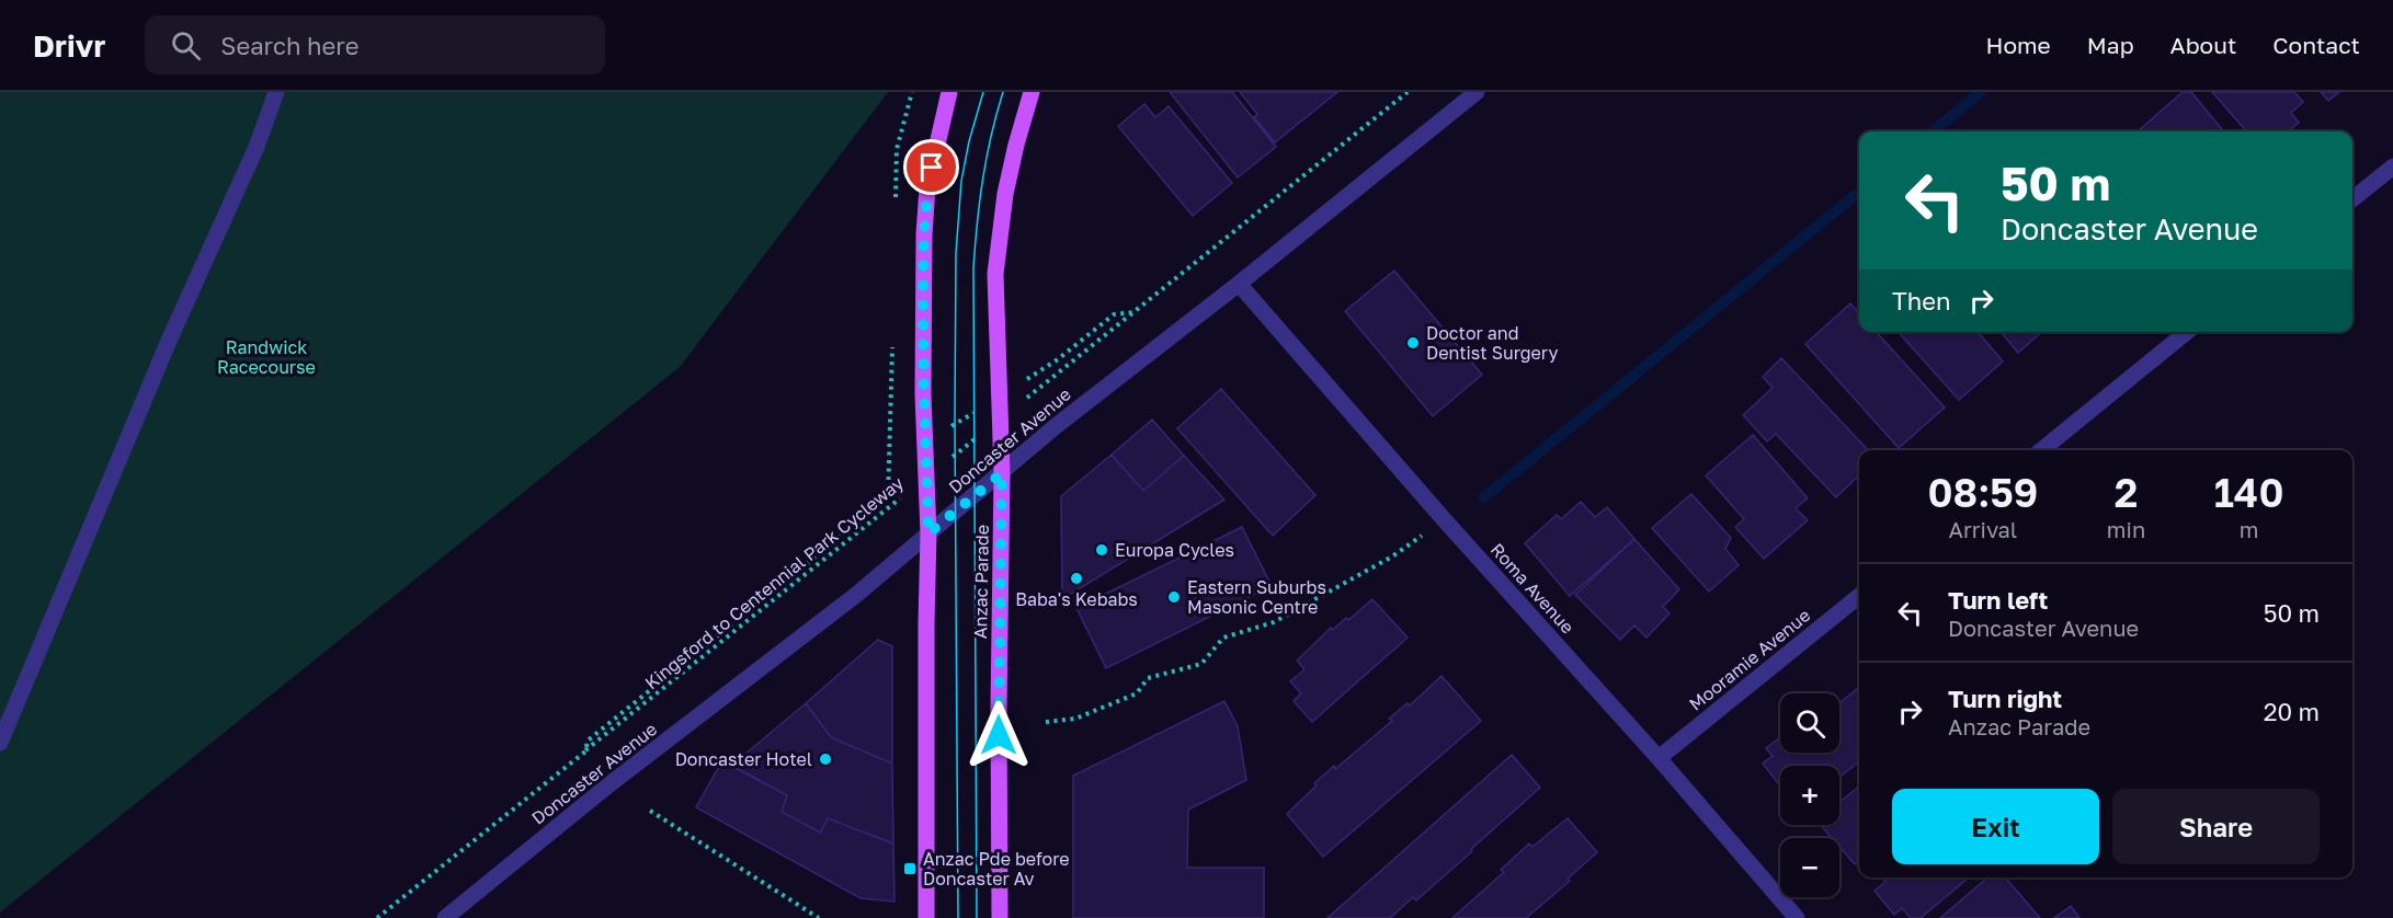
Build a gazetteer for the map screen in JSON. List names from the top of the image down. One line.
{"streets":{"main road":["Anzac Parade"],"street":["Doncaster Avenue","Roma Avenue","Mooramie Avenue"],"path":["Kingsford to Centennial Park Cycleway"]},"crossings":[["Doncaster Avenue","Anzac Parade"],["Doncaster Avenue","Roma Avenue"],["Roma Avenue","Mooramie Avenue"]],"parks":["Randwick Racecourse"],"places":{"other":["Doctor and Dentist Surgery","Europa Cycles","Baba's Kebabs","Eastern Suburbs Masonic Centre","Doncaster Hotel"],"transit":["Anzac Pde before Doncaster Av"]},"page":{"header":"Drivr","search":"Search here","nav":["Home","Map","About","Contact"],"turn":["50 m","Doncaster Avenue"],"then":"Then","eta":["08:59","Arrival","2","min","140","m"],"list":[{"name":"Turn left","note":"Doncaster Avenue","value":"50 m"},{"name":"Turn right","note":"Anzac Parade","value":"20 m"}],"map_buttons":["+","−"],"buttons":["Exit","Share"]}}
